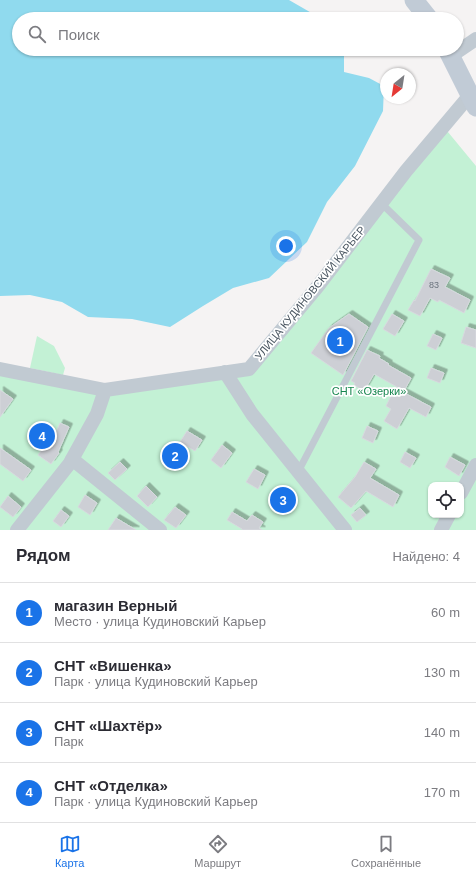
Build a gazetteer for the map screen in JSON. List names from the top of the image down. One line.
{"streets":{"street":["УЛИЦА КУДИНОВСКИЙ КАРЬЕР"]},"parks":["СНТ «Озерки»"],"house_numbers":["83"],"north":"bottom left","page":{"search":"Поиск","pins":["1","4","2","3"],"heading":["Рядом","Найдено: 4"],"list":[{"mark":"1","name":"магазин Верный","note":"Место · улица Кудиновский Карьер","value":"60 m"},{"mark":"2","name":"СНТ «Вишенка»","note":"Парк · улица Кудиновский Карьер","value":"130 m"},{"mark":"3","name":"СНТ «Шахтёр»","note":"Парк","value":"140 m"},{"mark":"4","name":"СНТ «Отделка»","note":"Парк · улица Кудиновский Карьер","value":"170 m"}],"nav":["Карта","Маршрут","Сохранённые"]}}
